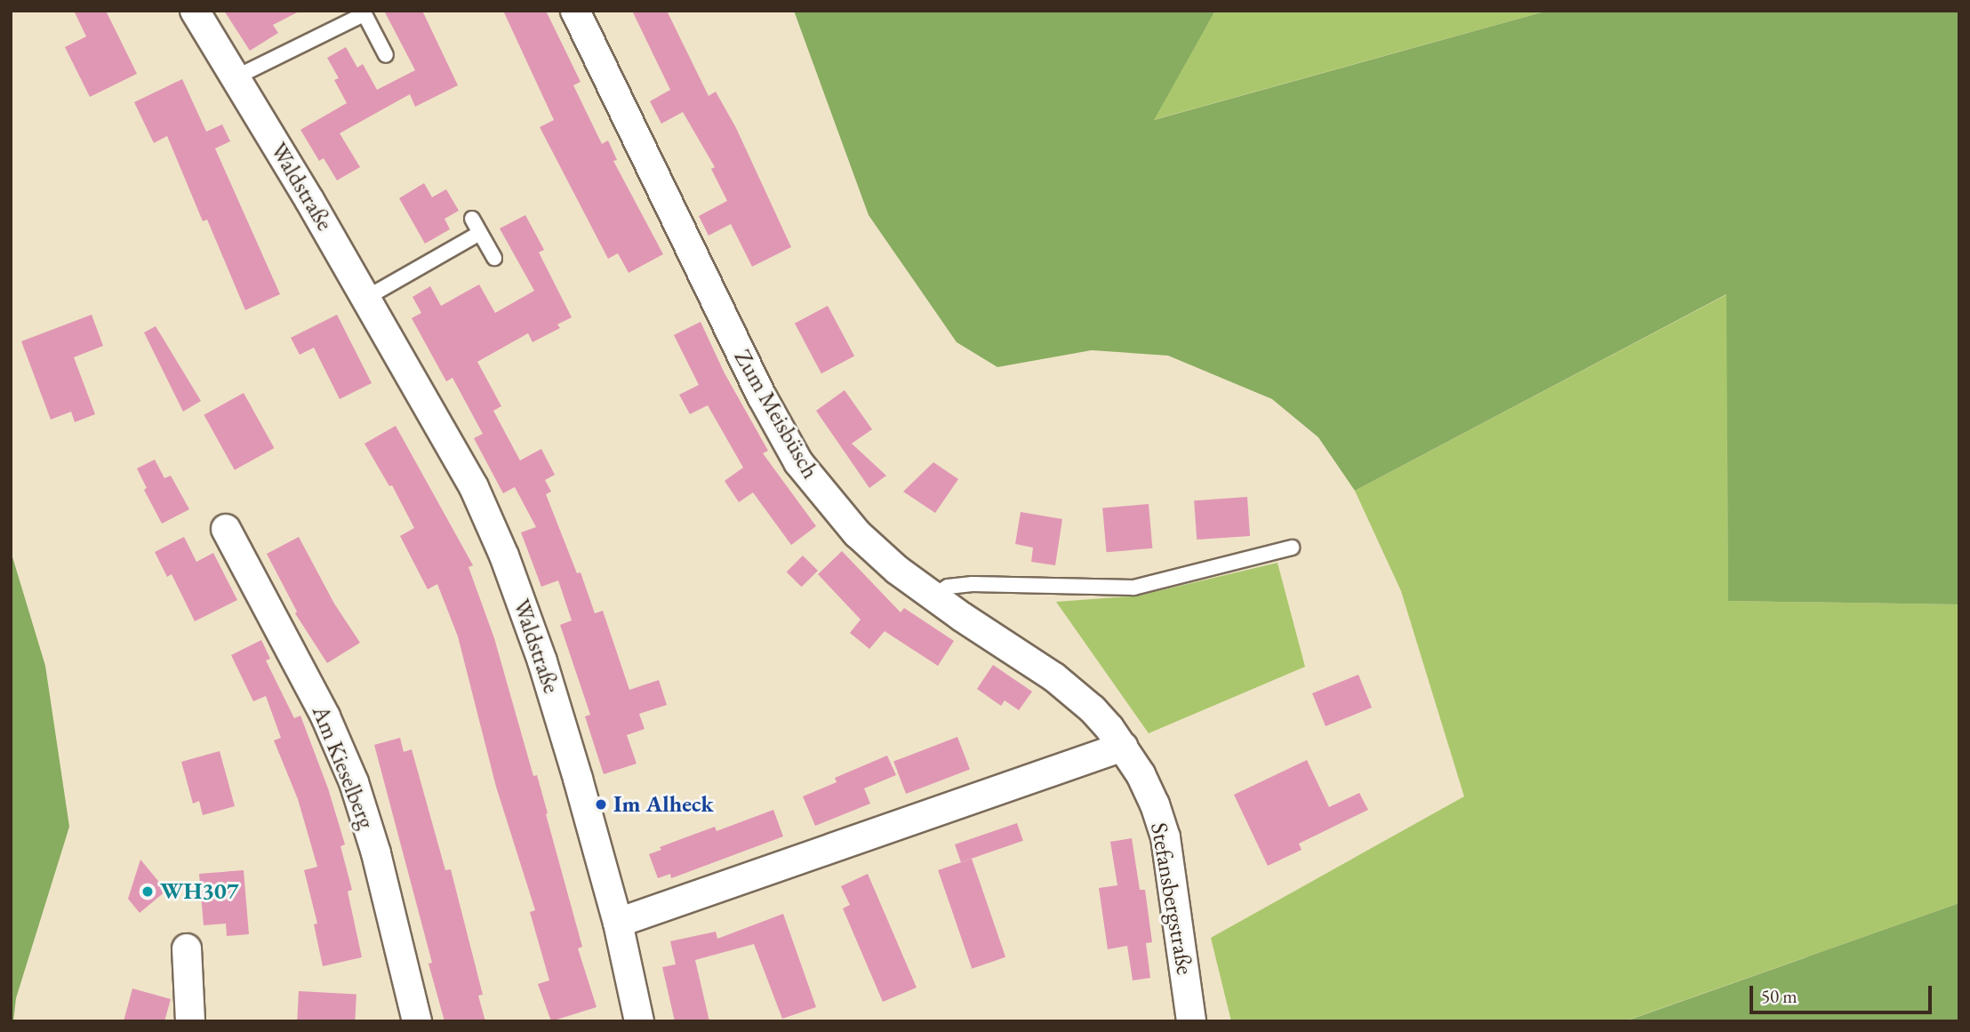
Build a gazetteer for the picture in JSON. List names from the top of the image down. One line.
{"streets":{"street":["Waldstraße","Zum Meisbüsch","Am Kieselberg","Stefansbergstraße"]},"crossings":[["Zum Meisbüsch","Stefansbergstraße"]],"places":["Im Alheck","WH307"],"scale_bar":"50 m"}
